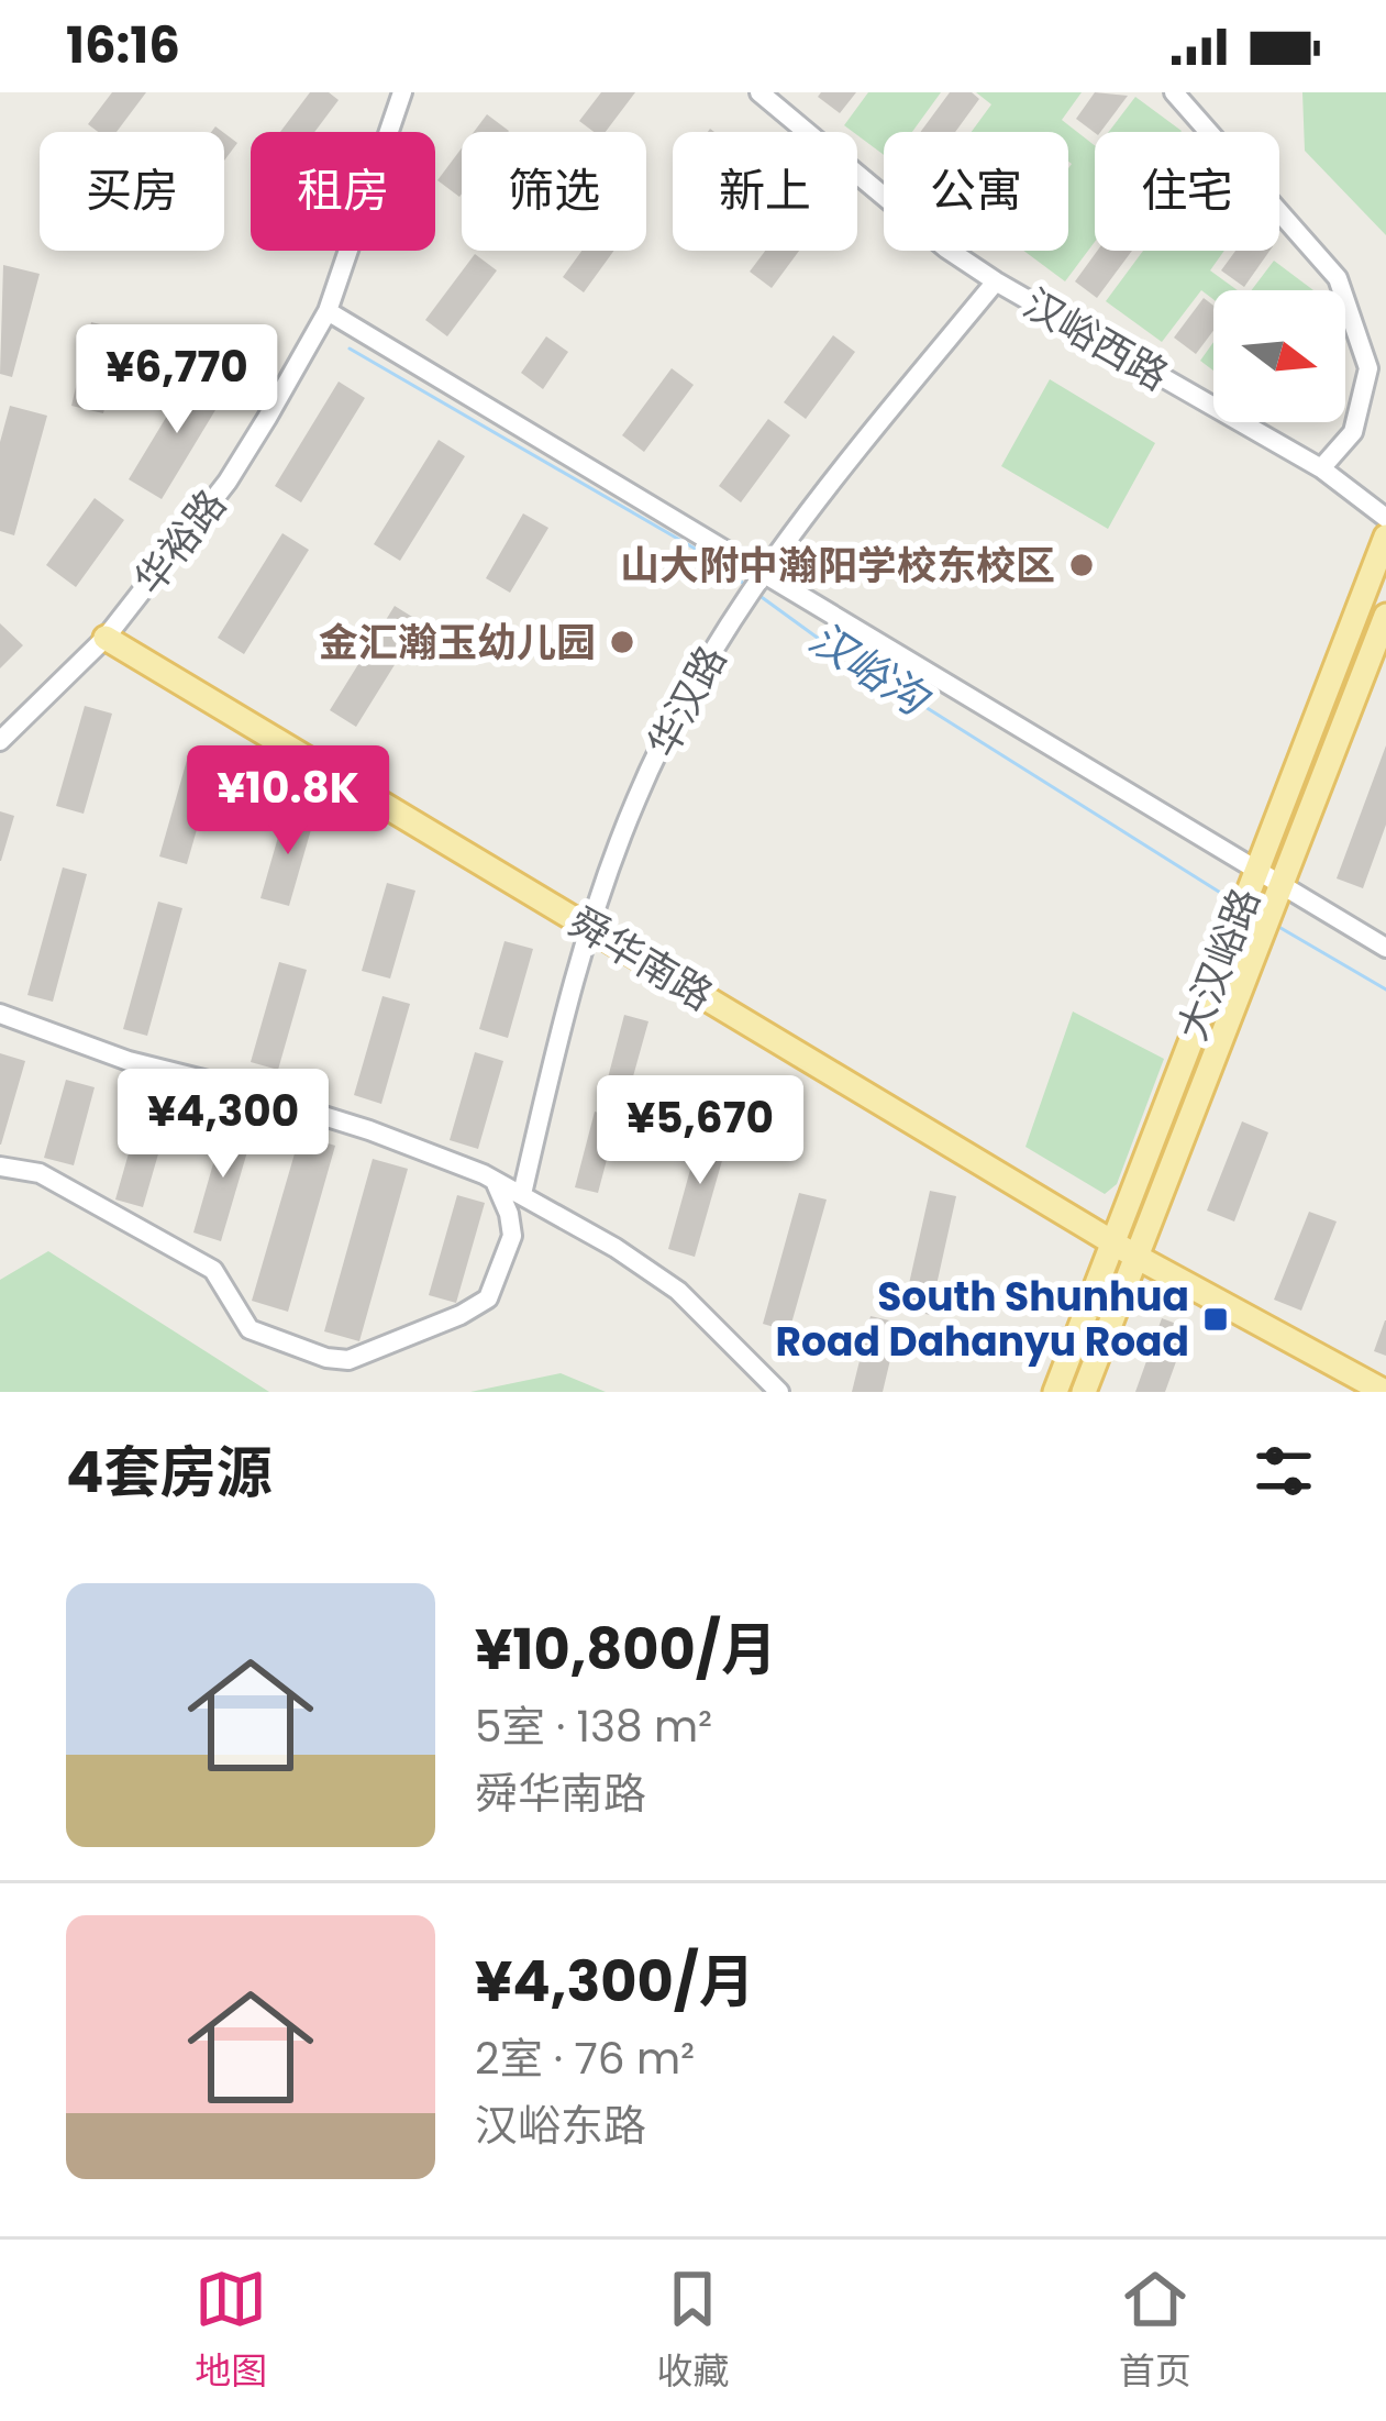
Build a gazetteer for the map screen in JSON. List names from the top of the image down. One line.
{"streets":{"main road":["舜华南路","大汉峪路"],"street":["汉峪西路","华裕路","华汉路"]},"crossings":[["汉峪西路","华汉路"],["华裕路","舜华南路"],["华汉路","舜华南路"],["舜华南路","大汉峪路"]],"water":["汉峪沟"],"places":{"other":["山大附中瀚阳学校东校区","金汇瀚玉幼儿园"],"transit":["South Shunhua Road Dahanyu Road"]},"north":"right","page":{"status":"16:16","chip":["买房","租房","筛选","新上","公寓","住宅"],"price":["¥6,770","¥10.8K","¥4,300","¥5,670"],"heading":"4套房源","list":[{"name":"¥10,800/月","note":"5室 · 138 m² · 舜华南路"},{"name":"¥4,300/月","note":"2室 · 76 m² · 汉峪东路"}],"tabs":["地图","收藏","首页"]}}
